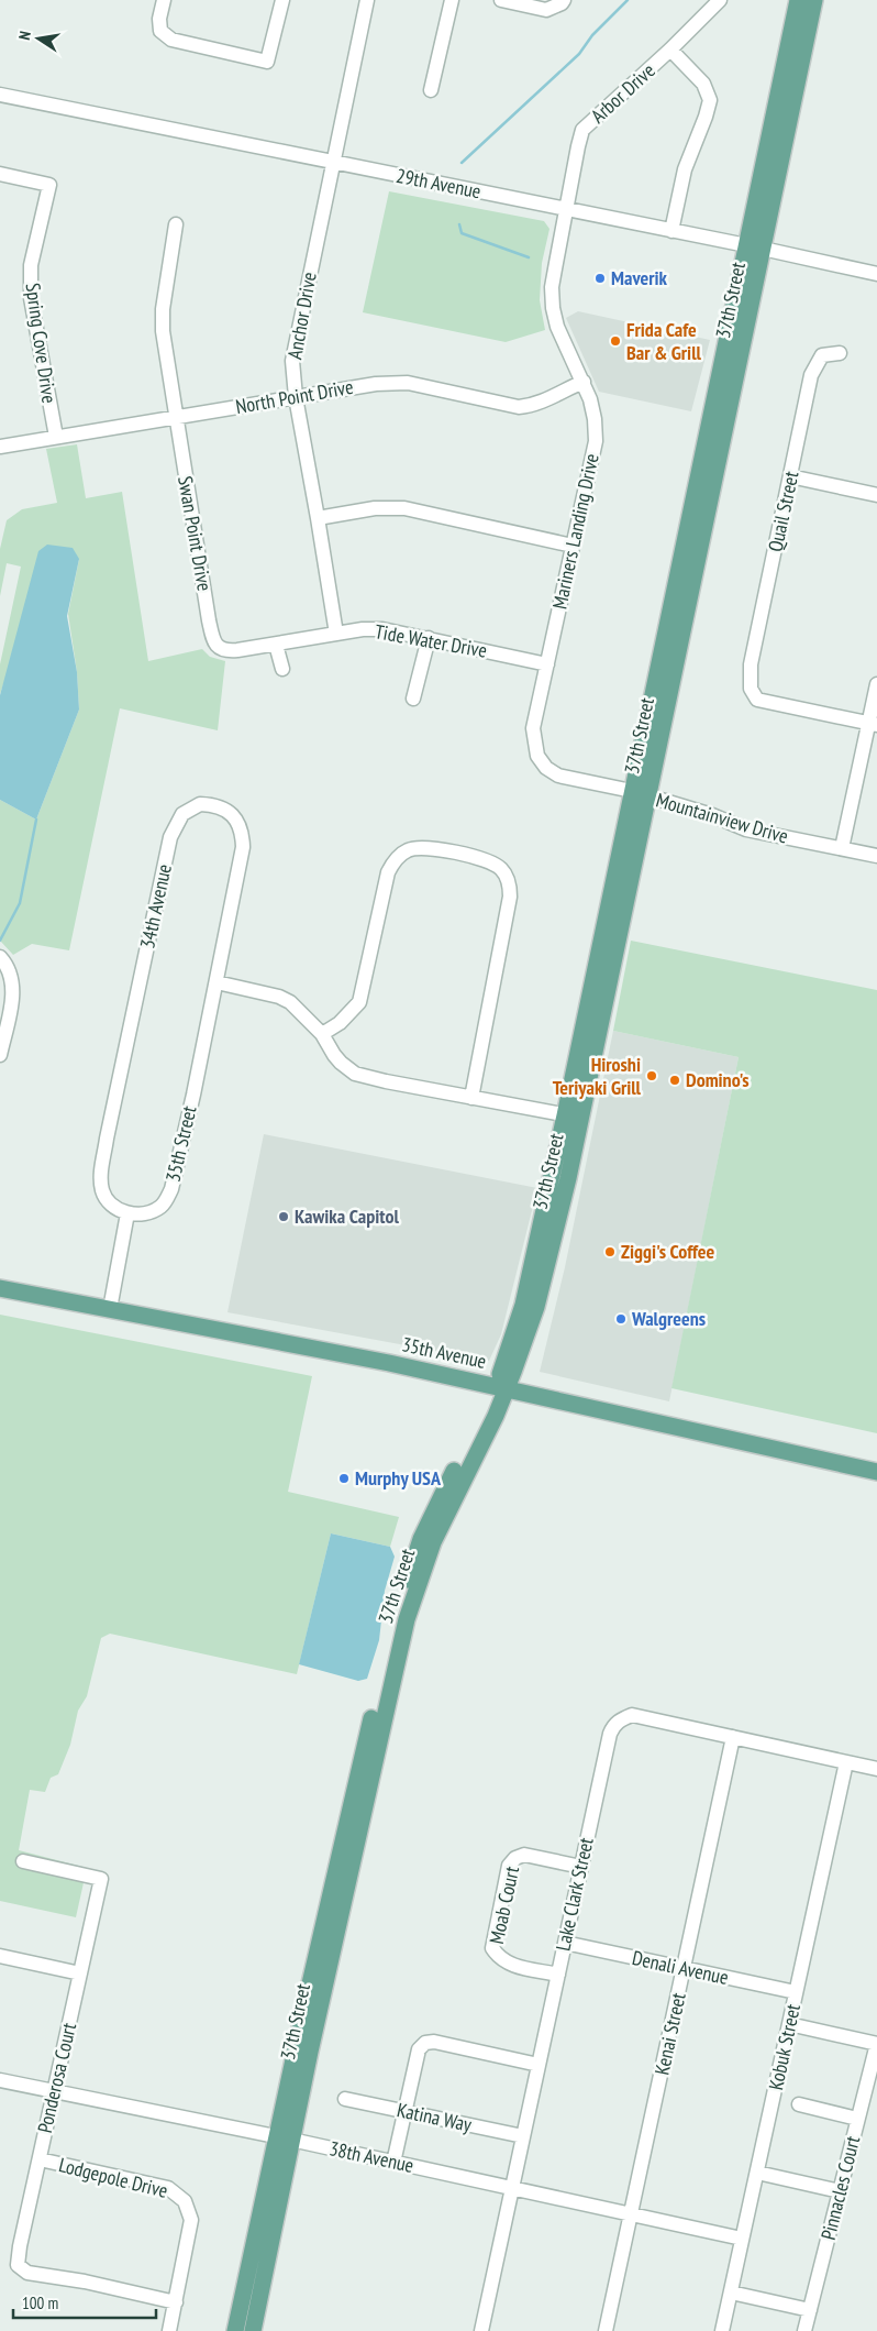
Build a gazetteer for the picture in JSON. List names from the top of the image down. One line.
{"streets":{"main road":["37th Street","35th Avenue"],"street":["Arbor Drive","29th Avenue","Anchor Drive","Spring Cove Drive","North Point Drive","Quail Street","Mariners Landing Drive","Swan Point Drive","Tide Water Drive","Mountainview Drive","34th Avenue","35th Street","Lake Clark Street","Moab Court","Denali Avenue","Kenai Street","Kobuk Street","Ponderosa Court","Katina Way","38th Avenue","Lodgepole Drive","Pinnacles Court"]},"crossings":[["Arbor Drive","29th Avenue"],["Arbor Drive","Mariners Landing Drive"],["29th Avenue","37th Street"],["29th Avenue","Anchor Drive"],["29th Avenue","Mariners Landing Drive"],["37th Street","Mariners Landing Drive"],["37th Street","Mountainview Drive"],["37th Street","35th Avenue"],["37th Street","38th Avenue"],["Anchor Drive","North Point Drive"],["Anchor Drive","Tide Water Drive"],["Spring Cove Drive","North Point Drive"],["North Point Drive","Mariners Landing Drive"],["North Point Drive","Swan Point Drive"],["Mariners Landing Drive","Tide Water Drive"],["Mariners Landing Drive","Mountainview Drive"],["Swan Point Drive","Tide Water Drive"],["34th Avenue","35th Street"],["Lake Clark Street","Moab Court"],["Lake Clark Street","Denali Avenue"],["Lake Clark Street","Kenai Street"],["Lake Clark Street","Kobuk Street"],["Lake Clark Street","Katina Way"],["Lake Clark Street","38th Avenue"],["Denali Avenue","Kenai Street"],["Denali Avenue","Kobuk Street"],["Kenai Street","38th Avenue"],["Kobuk Street","38th Avenue"],["Ponderosa Court","38th Avenue"],["Ponderosa Court","Lodgepole Drive"]],"places":["Maverik","Frida Cafe Bar & Grill","Hiroshi Teriyaki Grill","Domino's","Kawika Capitol","Ziggi's Coffee","Walgreens","Murphy USA"],"scale_bar":"100 m","north":"left"}
